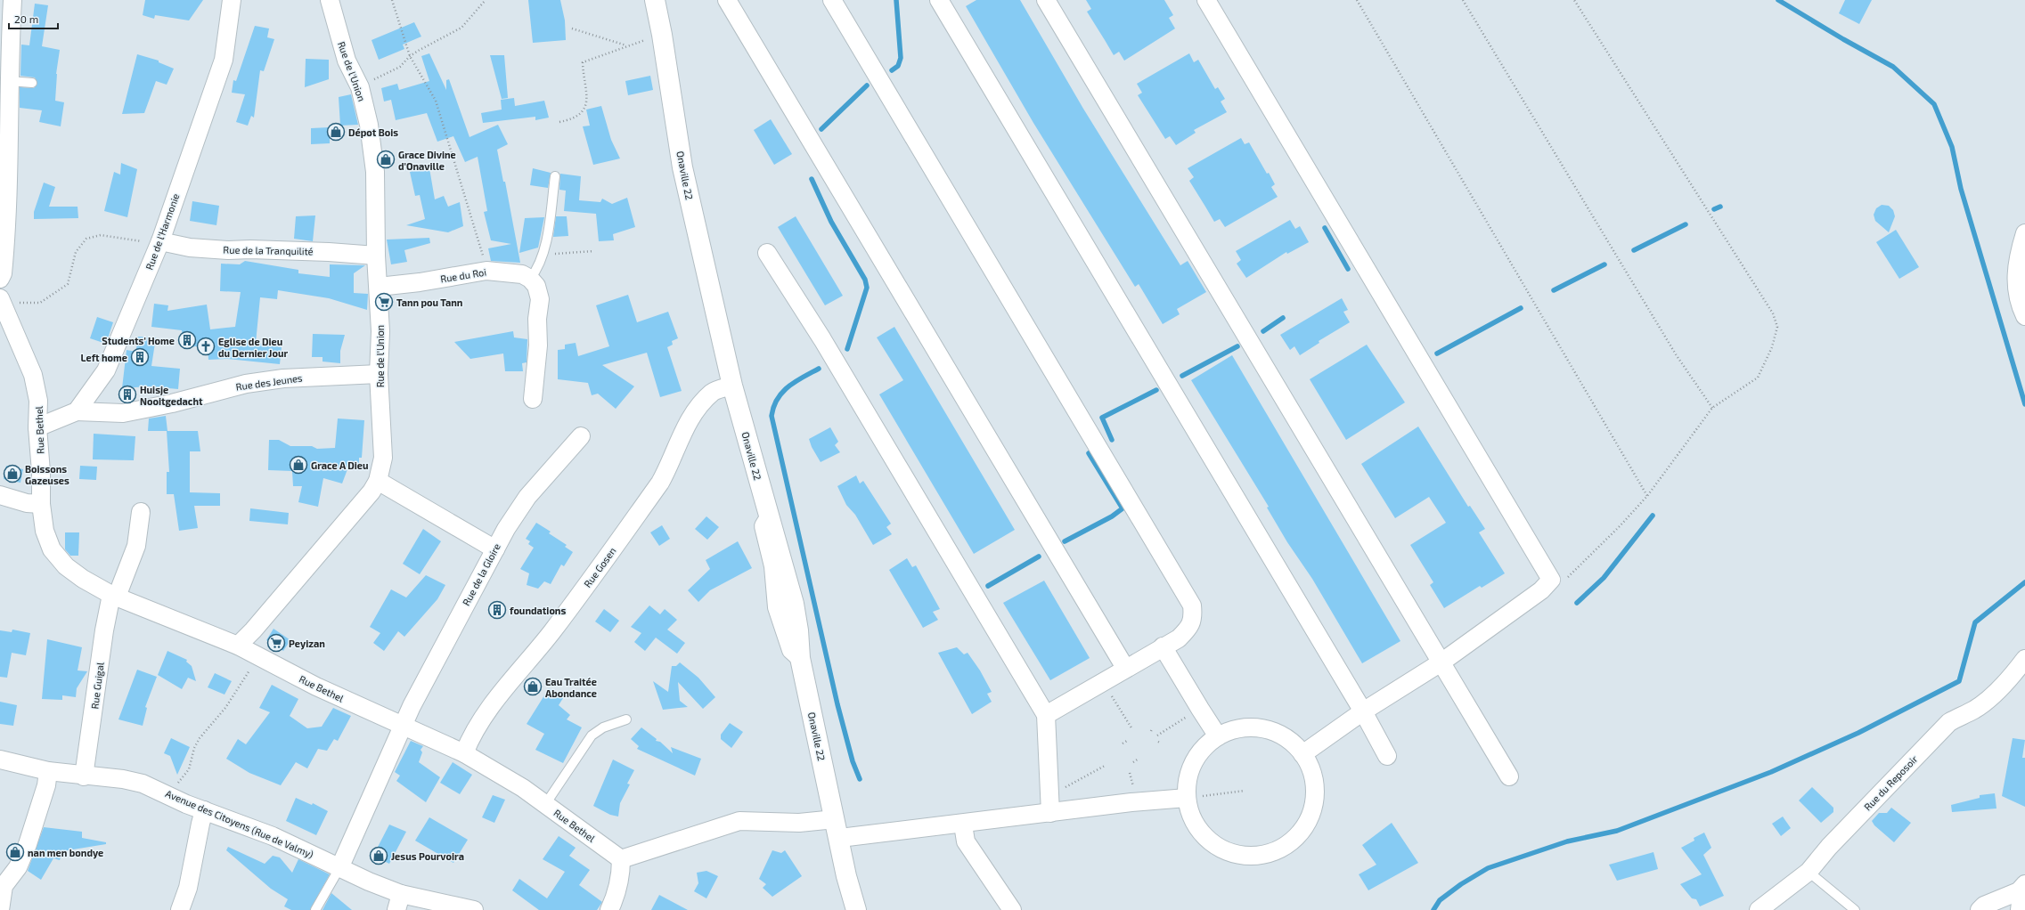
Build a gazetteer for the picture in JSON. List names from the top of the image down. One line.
{"streets":{"street":["Rue de l'Union","Onaville 22","Rue de l'Harmonie","Rue de la Tranquilité","Rue du Roi","Rue des Jeunes","Rue Bethel","Rue Gosen","Rue de la Gloire","Rue Guigal","Rue du Reposoir","Avenue des Citoyens (Rue de Valmy)"]},"crossings":[["Rue de l'Union","Rue de la Tranquilité"],["Rue de l'Union","Rue du Roi"],["Rue de l'Union","Rue des Jeunes"],["Rue de l'Union","Rue Bethel"],["Onaville 22","Rue Gosen"],["Rue de l'Harmonie","Rue de la Tranquilité"],["Rue de l'Harmonie","Rue des Jeunes"],["Rue Bethel","Rue Gosen"],["Rue Bethel","Rue de la Gloire"],["Rue Bethel","Rue Guigal"],["Rue de la Gloire","Avenue des Citoyens (Rue de Valmy)"],["Rue Guigal","Avenue des Citoyens (Rue de Valmy)"]],"places":{"shop":["Dépot Bois","Grace Divine d'Onaville","Grace A Dieu","Boissons Gazeuses","Eau Traitée Abondance","nan men bondye","Jesus Pourvoira"],"supermarket":["Tann pou Tann","Peyizan"],"building":["Students' Home","Left home","Huisje Nooitgedacht","foundations"],"church":["Eglise de Dieu du Dernier Jour"]},"scale_bar":"20 m"}
